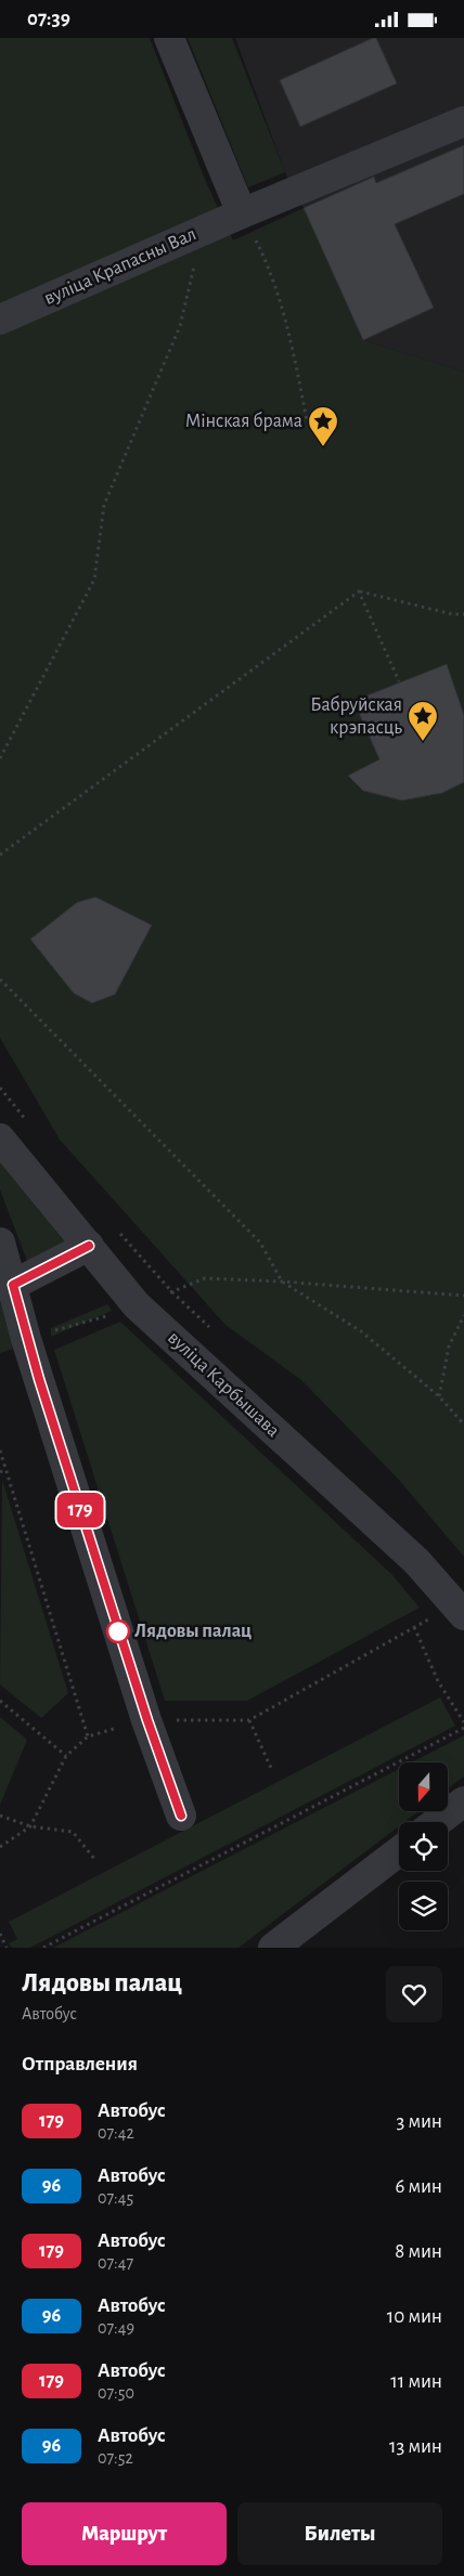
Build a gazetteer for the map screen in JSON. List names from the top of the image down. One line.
{"streets":{"street":["вуліца Крапасны Вал","вуліца Карбышава"]},"places":{"place":["Мінская брама","Бабруйская крэпасць"],"other":["Лядовы палац"]},"lines":["bus line 179"],"north":"bottom","page":{"status":"07:39","on_map":"179","heading":[["Лядовы палац","Автобус"],"Отправления"],"list":[{"mark":"179","name":"Автобус","note":"07:42","value":"3 мин"},{"mark":"96","name":"Автобус","note":"07:45","value":"6 мин"},{"mark":"179","name":"Автобус","note":"07:47","value":"8 мин"},{"mark":"96","name":"Автобус","note":"07:49","value":"10 мин"},{"mark":"179","name":"Автобус","note":"07:50","value":"11 мин"},{"mark":"96","name":"Автобус","note":"07:52","value":"13 мин"}],"buttons":["Маршрут","Билеты"]}}
